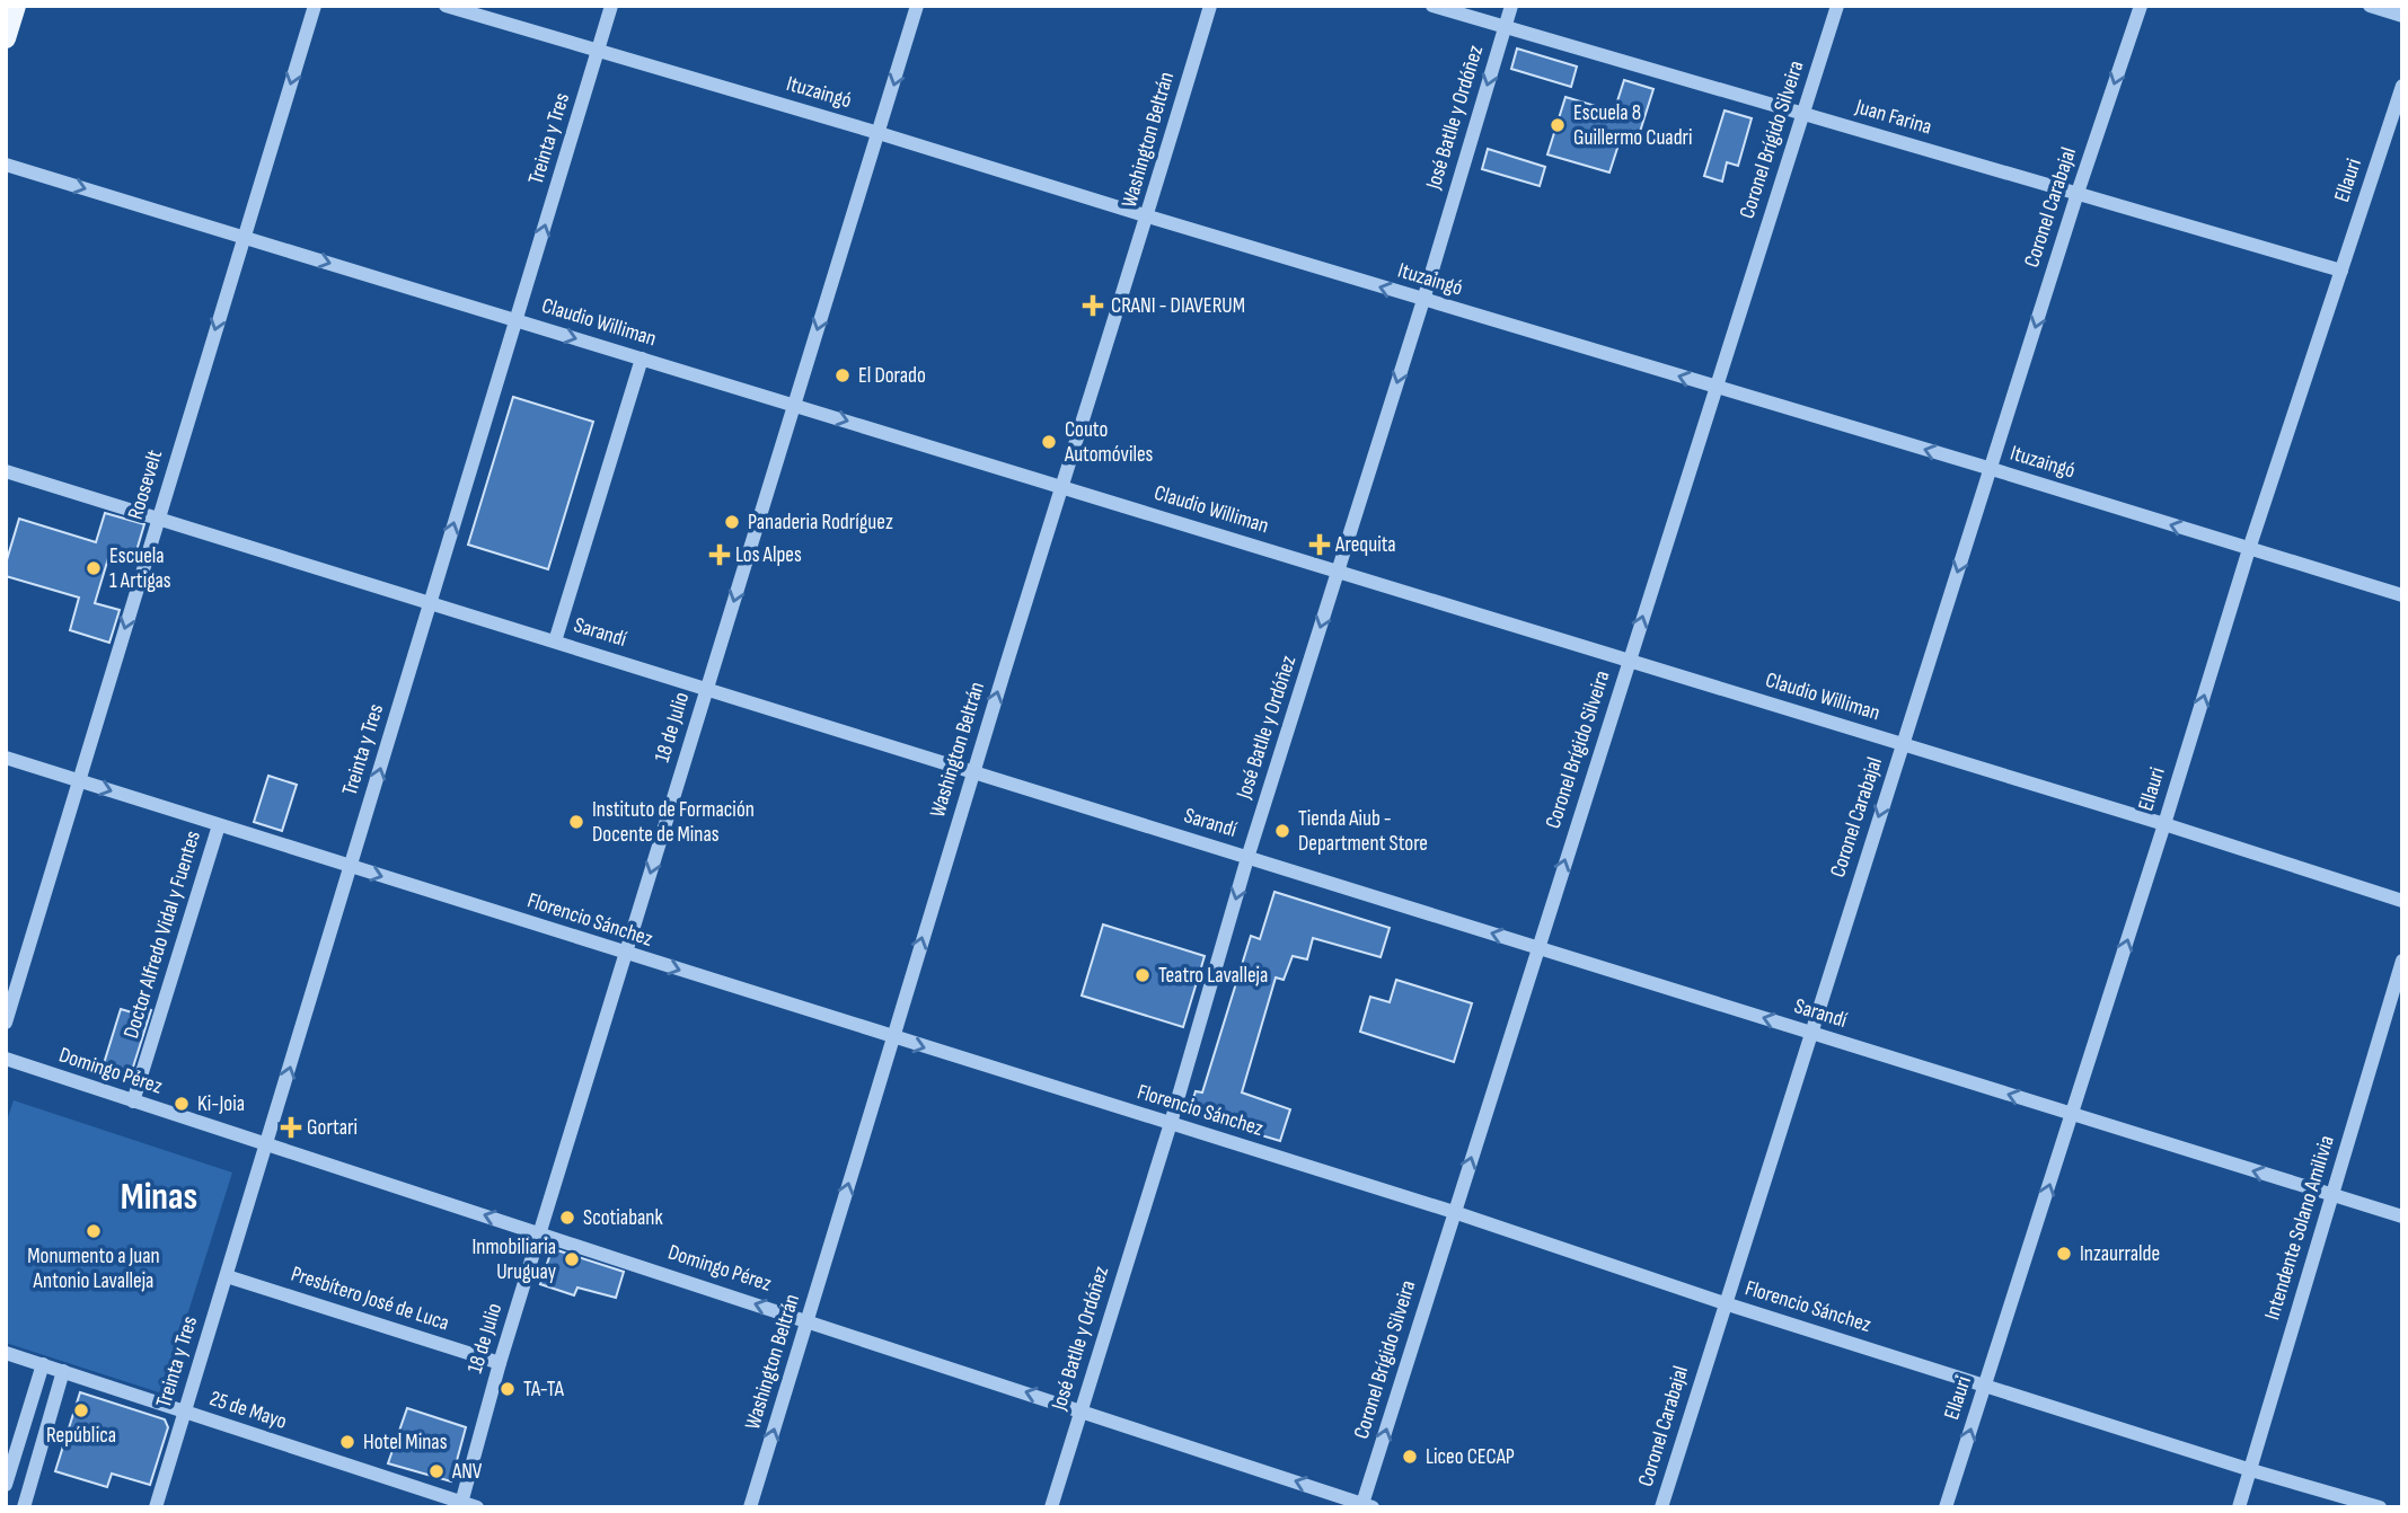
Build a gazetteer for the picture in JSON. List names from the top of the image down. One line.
{"streets":{"street":["Ituzaingó","José Batlle y Ordóñez","Juan Farina","Treinta y Tres","Washington Beltrán","Coronel Brígido Silveira","Ellauri","Coronel Carabajal","Claudio Williman","Roosevelt","Sarandí","18 de Julio","Florencio Sánchez","Doctor Alfredo Vidal y Fuentes","Domingo Pérez","Intendente Solano Amilivia","Presbítero José de Luca","25 de Mayo"]},"crossings":[["Ituzaingó","José Batlle y Ordóñez"],["Ituzaingó","Treinta y Tres"],["Ituzaingó","Washington Beltrán"],["Ituzaingó","Coronel Brígido Silveira"],["Ituzaingó","Ellauri"],["Ituzaingó","Coronel Carabajal"],["Ituzaingó","18 de Julio"],["José Batlle y Ordóñez","Juan Farina"],["José Batlle y Ordóñez","Claudio Williman"],["José Batlle y Ordóñez","Sarandí"],["José Batlle y Ordóñez","Florencio Sánchez"],["José Batlle y Ordóñez","Domingo Pérez"],["Juan Farina","Coronel Brígido Silveira"],["Juan Farina","Ellauri"],["Juan Farina","Coronel Carabajal"],["Treinta y Tres","Claudio Williman"],["Treinta y Tres","Sarandí"],["Treinta y Tres","Florencio Sánchez"],["Treinta y Tres","Domingo Pérez"],["Treinta y Tres","Presbítero José de Luca"],["Treinta y Tres","25 de Mayo"],["Washington Beltrán","Claudio Williman"],["Washington Beltrán","Sarandí"],["Washington Beltrán","Florencio Sánchez"],["Washington Beltrán","Domingo Pérez"],["Coronel Brígido Silveira","Claudio Williman"],["Coronel Brígido Silveira","Sarandí"],["Coronel Brígido Silveira","Florencio Sánchez"],["Coronel Brígido Silveira","Domingo Pérez"],["Ellauri","Claudio Williman"],["Ellauri","Sarandí"],["Ellauri","Florencio Sánchez"],["Coronel Carabajal","Claudio Williman"],["Coronel Carabajal","Sarandí"],["Coronel Carabajal","Florencio Sánchez"],["Claudio Williman","Roosevelt"],["Claudio Williman","18 de Julio"],["Roosevelt","Sarandí"],["Roosevelt","Florencio Sánchez"],["Sarandí","18 de Julio"],["Sarandí","Intendente Solano Amilivia"],["18 de Julio","Florencio Sánchez"],["18 de Julio","Domingo Pérez"],["18 de Julio","Presbítero José de Luca"],["18 de Julio","25 de Mayo"],["Florencio Sánchez","Doctor Alfredo Vidal y Fuentes"],["Florencio Sánchez","Intendente Solano Amilivia"],["Doctor Alfredo Vidal y Fuentes","Domingo Pérez"]],"one_way":["Ituzaingó","José Batlle y Ordóñez","Treinta y Tres","Washington Beltrán","Coronel Brígido Silveira","Ellauri","Coronel Carabajal","Claudio Williman","Roosevelt","Sarandí","18 de Julio","Florencio Sánchez","Domingo Pérez"],"districts":["Minas"],"places":{"other":["Escuela 8 Guillermo Cuadri","El Dorado","Couto Automóviles","Panaderia Rodríguez","Escuela 1 Artigas","Instituto de Formación Docente de Minas","Tienda Aiub - Department Store","Teatro Lavalleja","Ki-Joia","Scotiabank","Monumento a Juan Antonio Lavalleja","Inzaurralde","Inmobiliaria Uruguay","TA-TA","República","Hotel Minas","Liceo CECAP","ANV"],"health":["CRANI - DIAVERUM","Arequita","Los Alpes","Gortari"]}}
